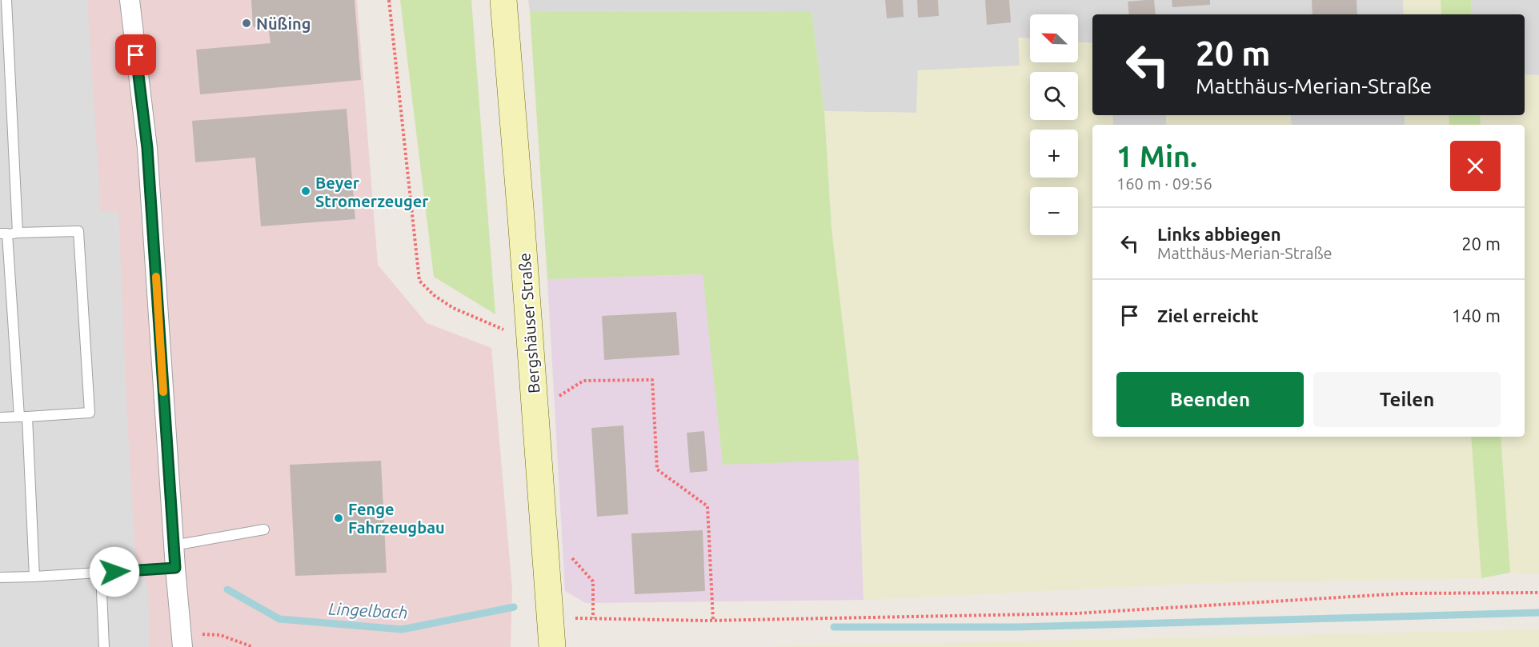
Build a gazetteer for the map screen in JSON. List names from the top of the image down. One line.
{"streets":{"main road":["Bergshäuser Straße"]},"water":["Lingelbach"],"places":["Nüßing","Beyer Stromerzeuger","Fenge Fahrzeugbau"],"north":"top left","page":{"map_buttons":["+","−"],"turn":["20 m","Matthäus-Merian-Straße"],"heading":["1 Min.","160 m · 09:56"],"list":[{"name":"Links abbiegen","note":"Matthäus-Merian-Straße","value":"20 m"},{"name":"Ziel erreicht","value":"140 m"}],"buttons":["Beenden","Teilen"]}}
